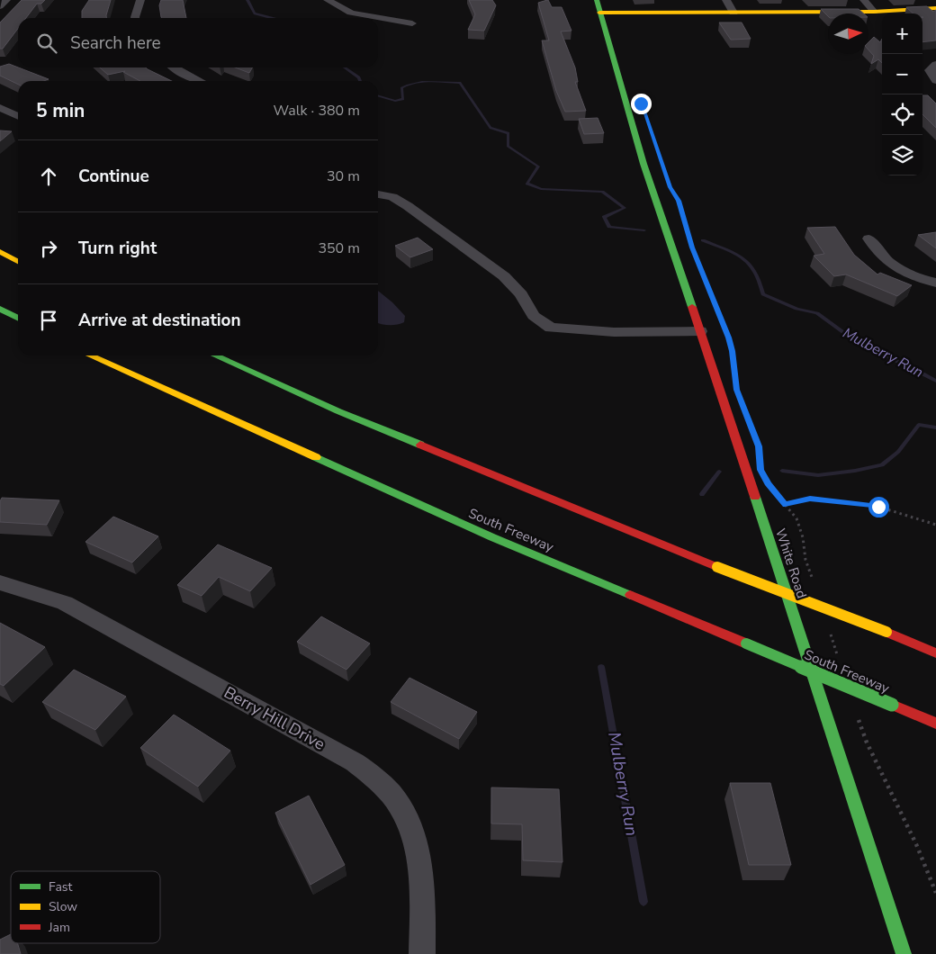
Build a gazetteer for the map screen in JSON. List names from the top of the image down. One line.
{"streets":{"main road":["South Freeway","White Road"],"street":["Berry Hill Drive"]},"water":["Mulberry Run"],"legend":["Fast","Slow","Jam"],"north":"right","page":{"map_buttons":["+","−"],"search":"Search here","heading":["5 min","Walk · 380 m"],"list":[["Continue","30 m"],["Turn right","350 m"],"Arrive at destination"]}}
